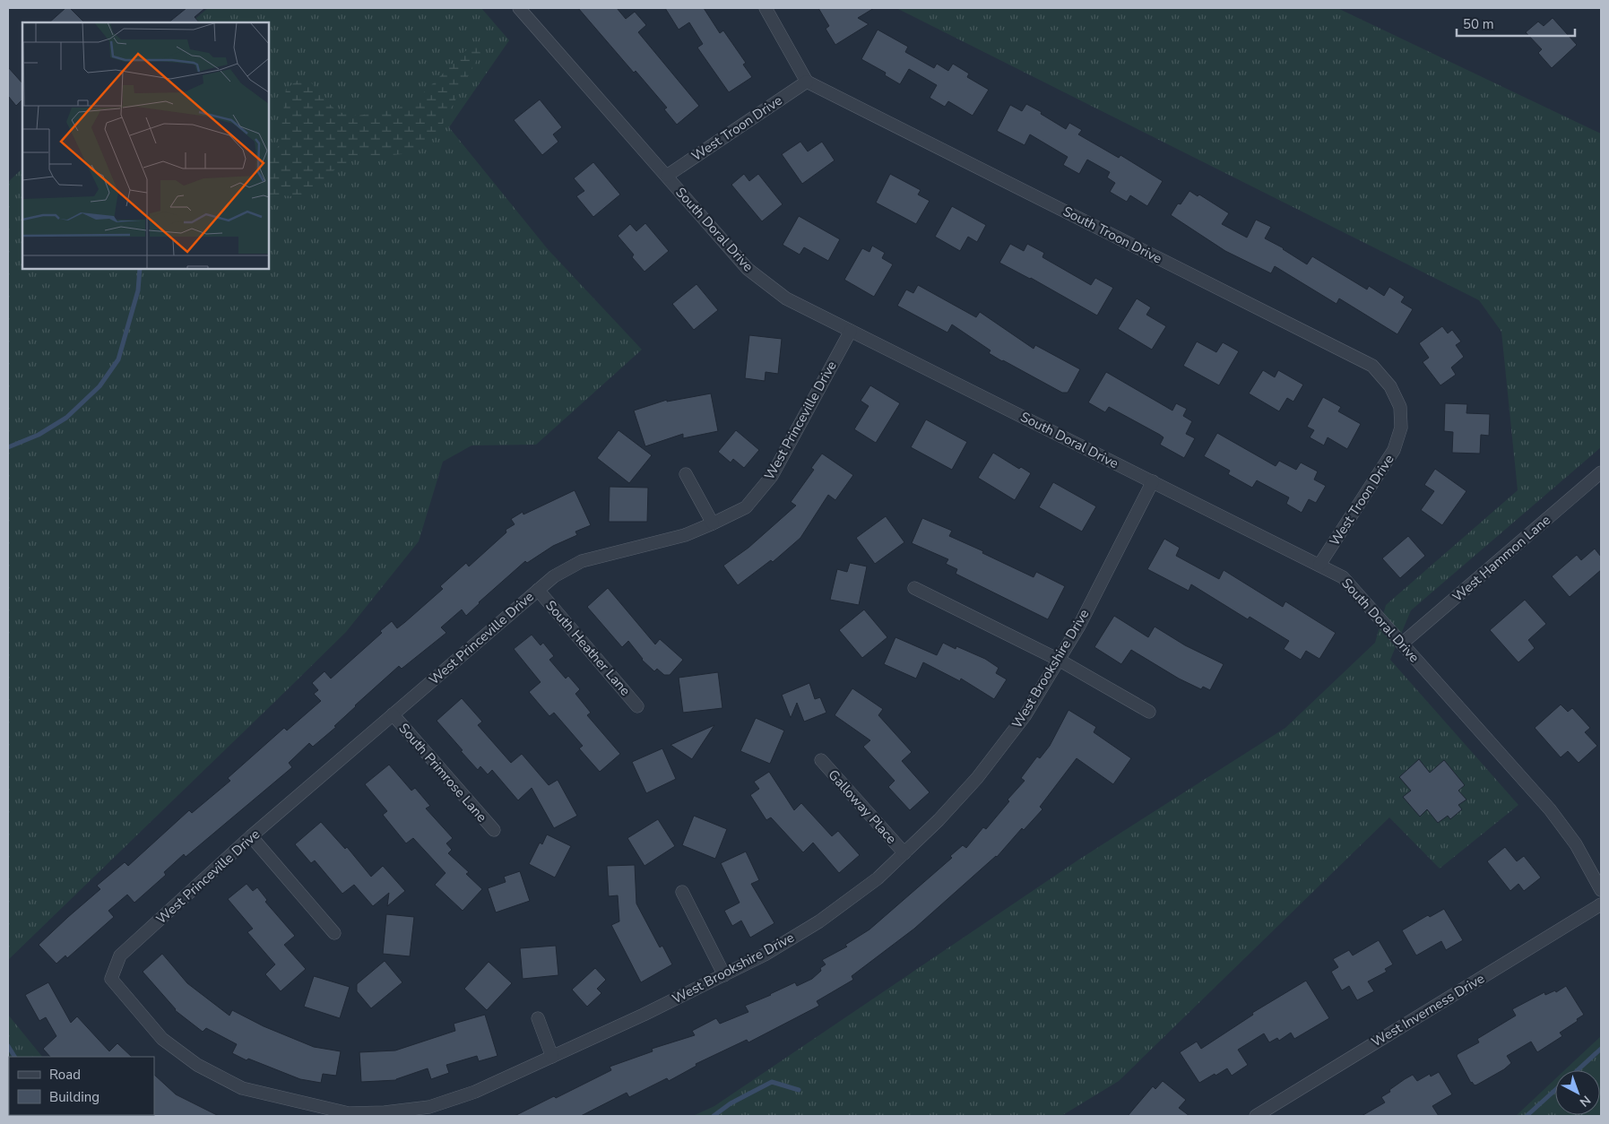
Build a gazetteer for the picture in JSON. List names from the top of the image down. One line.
{"streets":{"street":["West Troon Drive","South Doral Drive","South Troon Drive","West Princeville Drive","West Hammon Lane","South Heather Lane","West Brookshire Drive","South Primrose Lane","Galloway Place","West Inverness Drive"]},"crossings":[["West Troon Drive","South Doral Drive"],["West Troon Drive","South Troon Drive"],["South Doral Drive","West Princeville Drive"],["South Doral Drive","West Hammon Lane"],["South Doral Drive","West Brookshire Drive"],["West Princeville Drive","South Heather Lane"],["West Princeville Drive","West Brookshire Drive"],["West Princeville Drive","South Primrose Lane"],["West Brookshire Drive","Galloway Place"]],"legend":["Road","Building"],"scale_bar":"50 m","north":"bottom right"}
